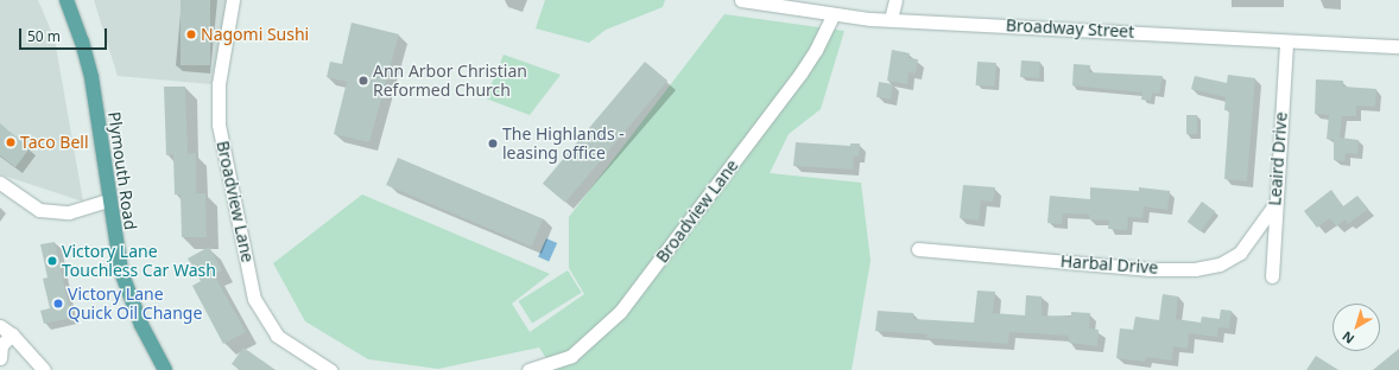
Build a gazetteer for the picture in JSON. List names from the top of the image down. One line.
{"streets":{"main road":["Plymouth Road"],"street":["Broadway Street","Leaird Drive","Broadview Lane","Harbal Drive"]},"crossings":[["Broadway Street","Leaird Drive"],["Broadway Street","Broadview Lane"],["Leaird Drive","Harbal Drive"]],"places":["Nagomi Sushi","Ann Arbor Christian Reformed Church","Taco Bell","The Highlands - leasing office","Victory Lane Touchless Car Wash","Victory Lane Quick Oil Change"],"scale_bar":"50 m","north":"bottom left"}
